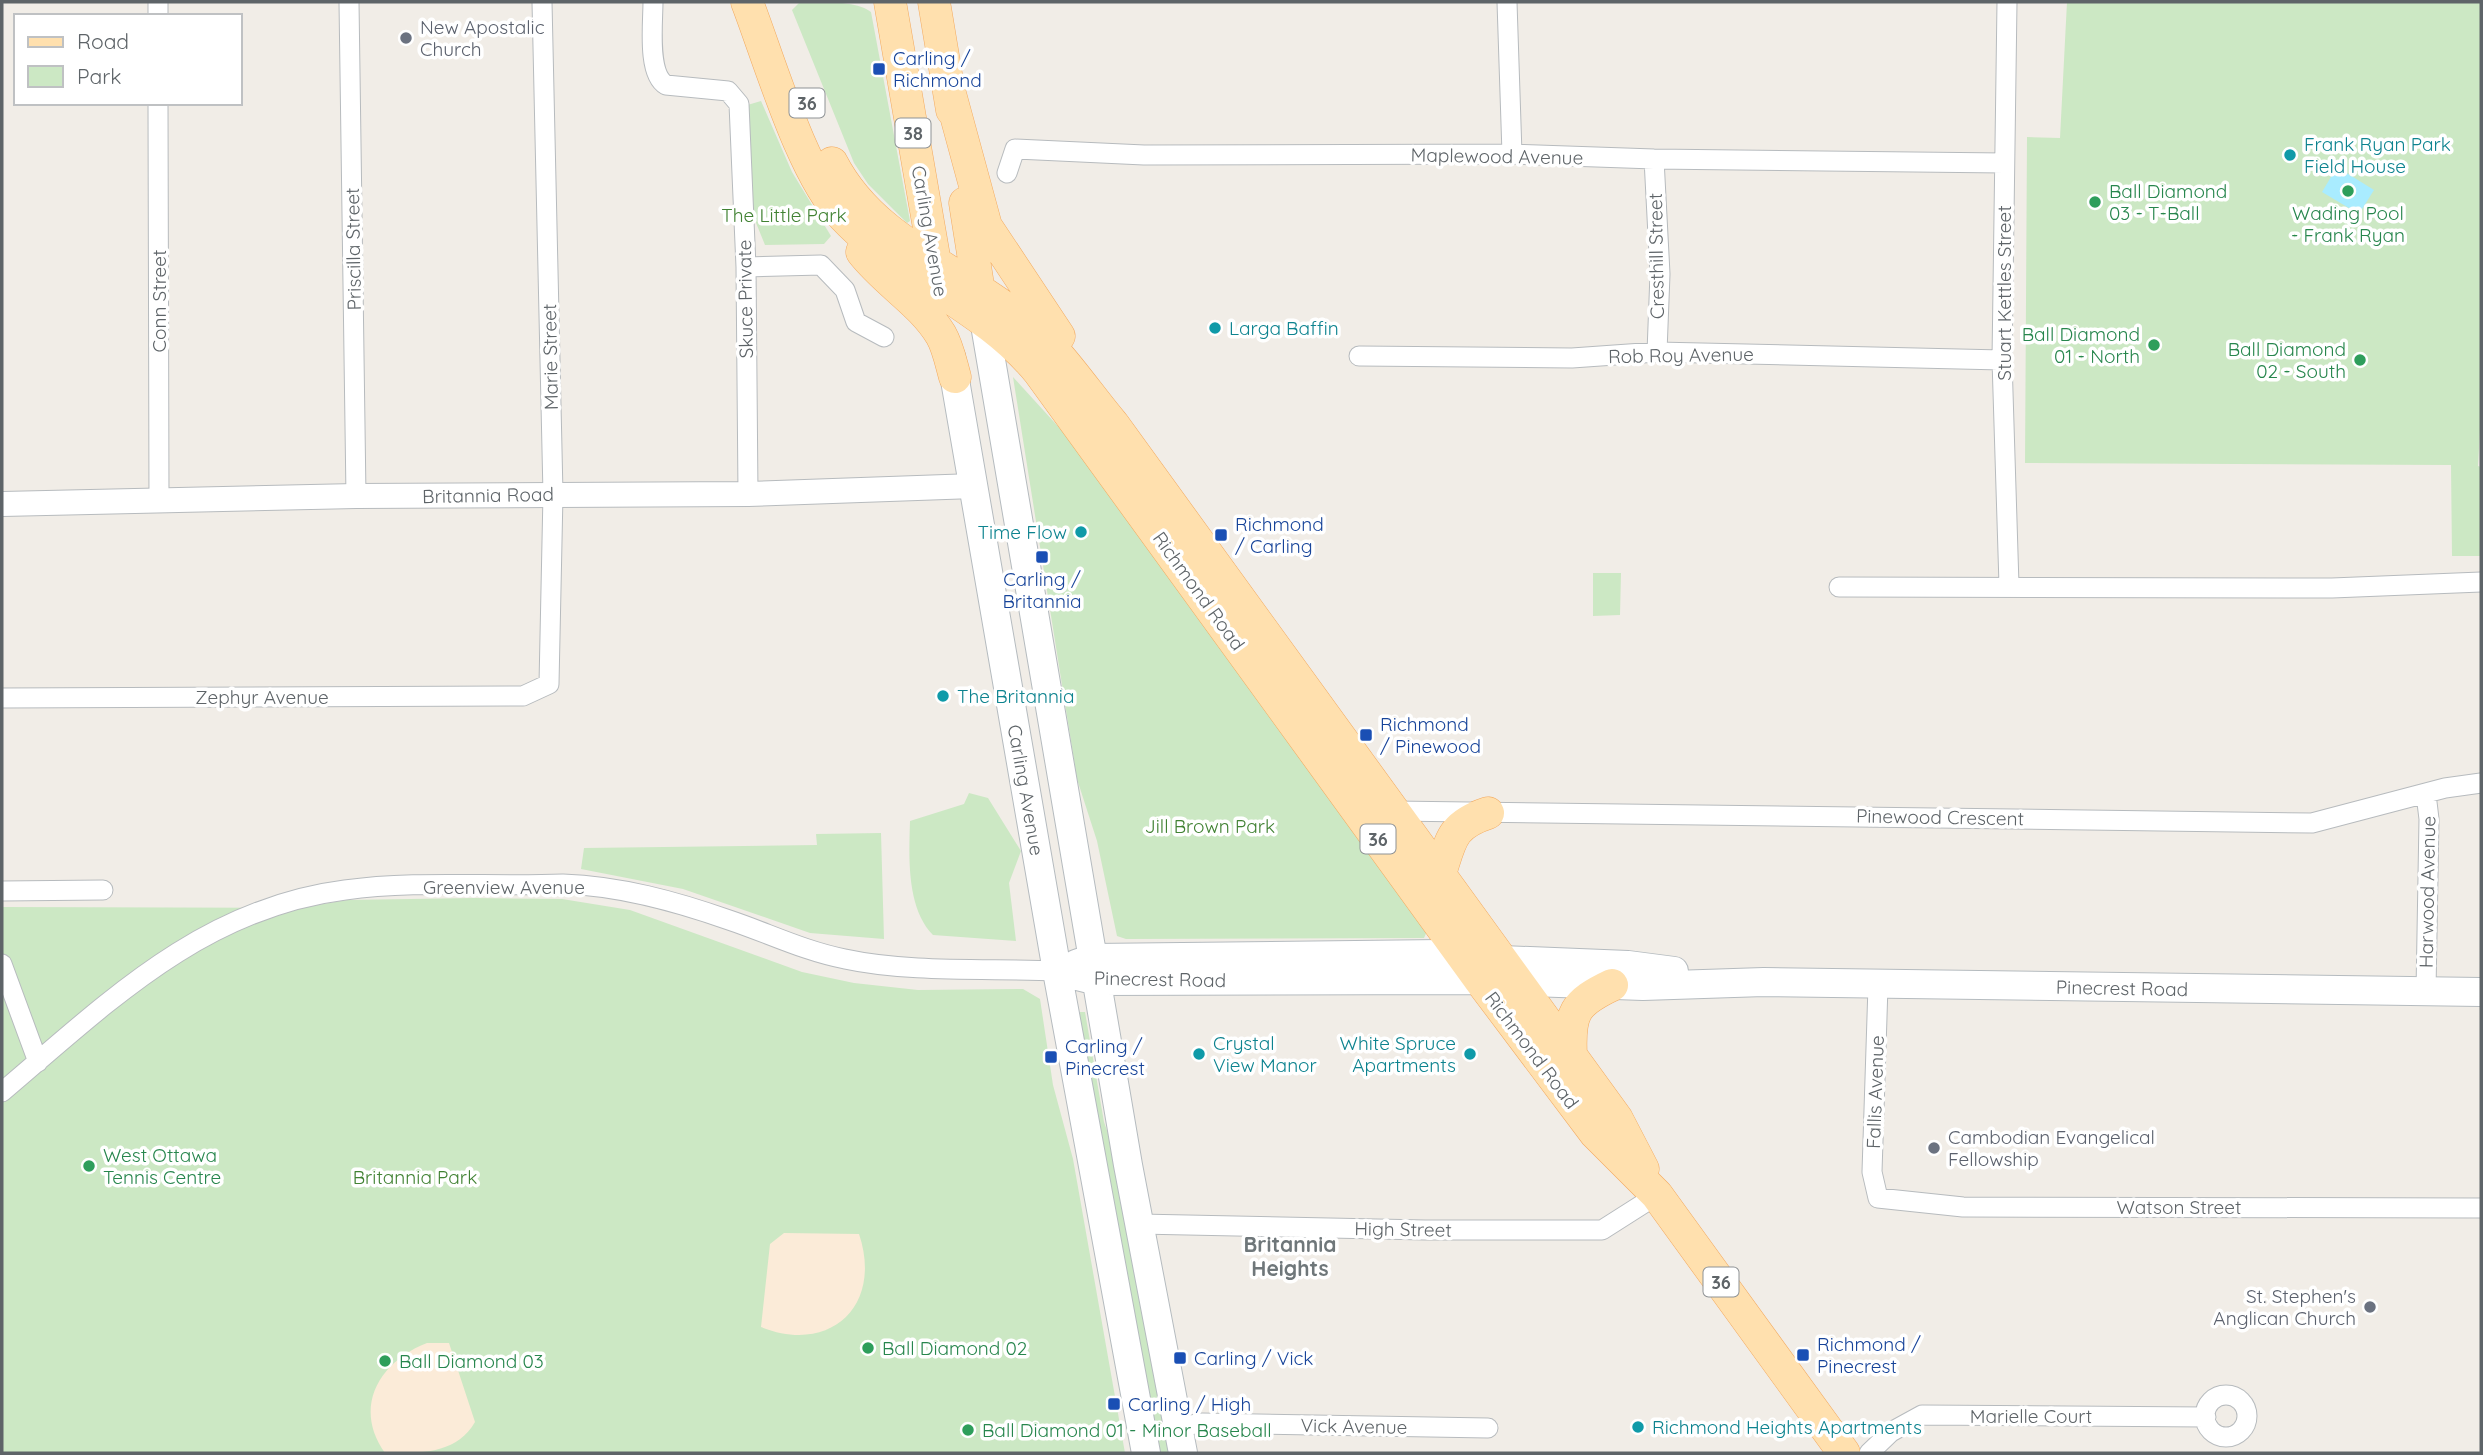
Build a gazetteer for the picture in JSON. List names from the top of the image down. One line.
{"streets":{"main road":["36","38","Carling Avenue","Richmond Road","Pinecrest Road"],"street":["Maplewood Avenue","Priscilla Street","Cresthill Street","Stuart Kettles Street","Skuce Private","Conn Street","Rob Roy Avenue","Marie Street","Britannia Road","Zephyr Avenue","Pinewood Crescent","Greenview Avenue","Harwood Avenue","Fallis Avenue","Watson Street","High Street","Marielle Court","Vick Avenue"]},"crossings":[["Maplewood Avenue","Cresthill Street"],["Maplewood Avenue","Stuart Kettles Street"],["Carling Avenue","Britannia Road"],["Carling Avenue","Richmond Road"],["Carling Avenue","Greenview Avenue"],["Carling Avenue","Pinecrest Road"],["Carling Avenue","High Street"],["Carling Avenue","Vick Avenue"],["Priscilla Street","Britannia Road"],["Cresthill Street","Rob Roy Avenue"],["Stuart Kettles Street","Rob Roy Avenue"],["Skuce Private","Britannia Road"],["Conn Street","Britannia Road"],["Marie Street","Britannia Road"],["Marie Street","Zephyr Avenue"],["Richmond Road","Pinewood Crescent"],["Richmond Road","Pinecrest Road"],["Richmond Road","High Street"],["Pinewood Crescent","Harwood Avenue"],["Greenview Avenue","Pinecrest Road"],["Harwood Avenue","Pinecrest Road"],["Pinecrest Road","Fallis Avenue"],["Fallis Avenue","Watson Street"]],"districts":["Britannia Heights"],"parks":["The Little Park","Jill Brown Park","Britannia Park"],"places":{"other":["New Apostalic Church","Frank Ryan Park Field House","Wading Pool - Frank Ryan","Ball Diamond 03 - T-Ball","Larga Baffin","Ball Diamond 01 - North","Ball Diamond 02 - South","Time Flow","The Britannia","Crystal View Manor","White Spruce Apartments","Cambodian Evangelical Fellowship","West Ottawa Tennis Centre","St. Stephen's Anglican Church","Ball Diamond 02","Ball Diamond 03","Richmond Heights Apartments","Ball Diamond 01 - Minor Baseball"],"transit":["Carling / Richmond","Richmond / Carling","Carling / Britannia","Richmond / Pinewood","Carling / Pinecrest","Richmond / Pinecrest","Carling / Vick","Carling / High"]},"legend":["Road","Park"]}
